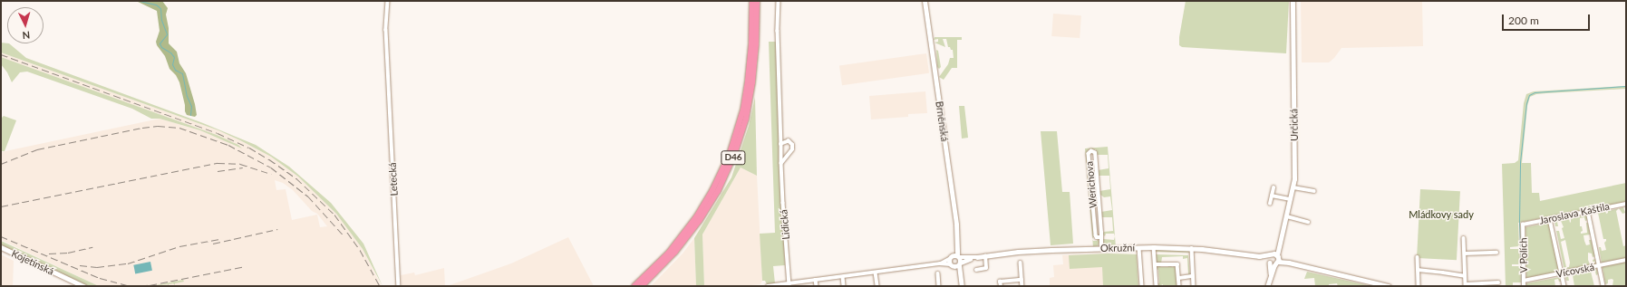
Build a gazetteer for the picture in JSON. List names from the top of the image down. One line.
{"streets":{"highway":["D46"],"main road":["Brněnská","Kojetínská"],"street":["Určická","Letecká","Werichova","Jaroslava Kaštila","Lidická","Okružní","V Polích","Vícovská"]},"crossings":[["Brněnská","Okružní"],["Určická","Okružní"],["Werichova","Okružní"],["Jaroslava Kaštila","V Polích"],["Lidická","Okružní"],["V Polích","Vícovská"]],"parks":["Mládkovy sady"],"scale_bar":"200 m","north":"bottom"}
